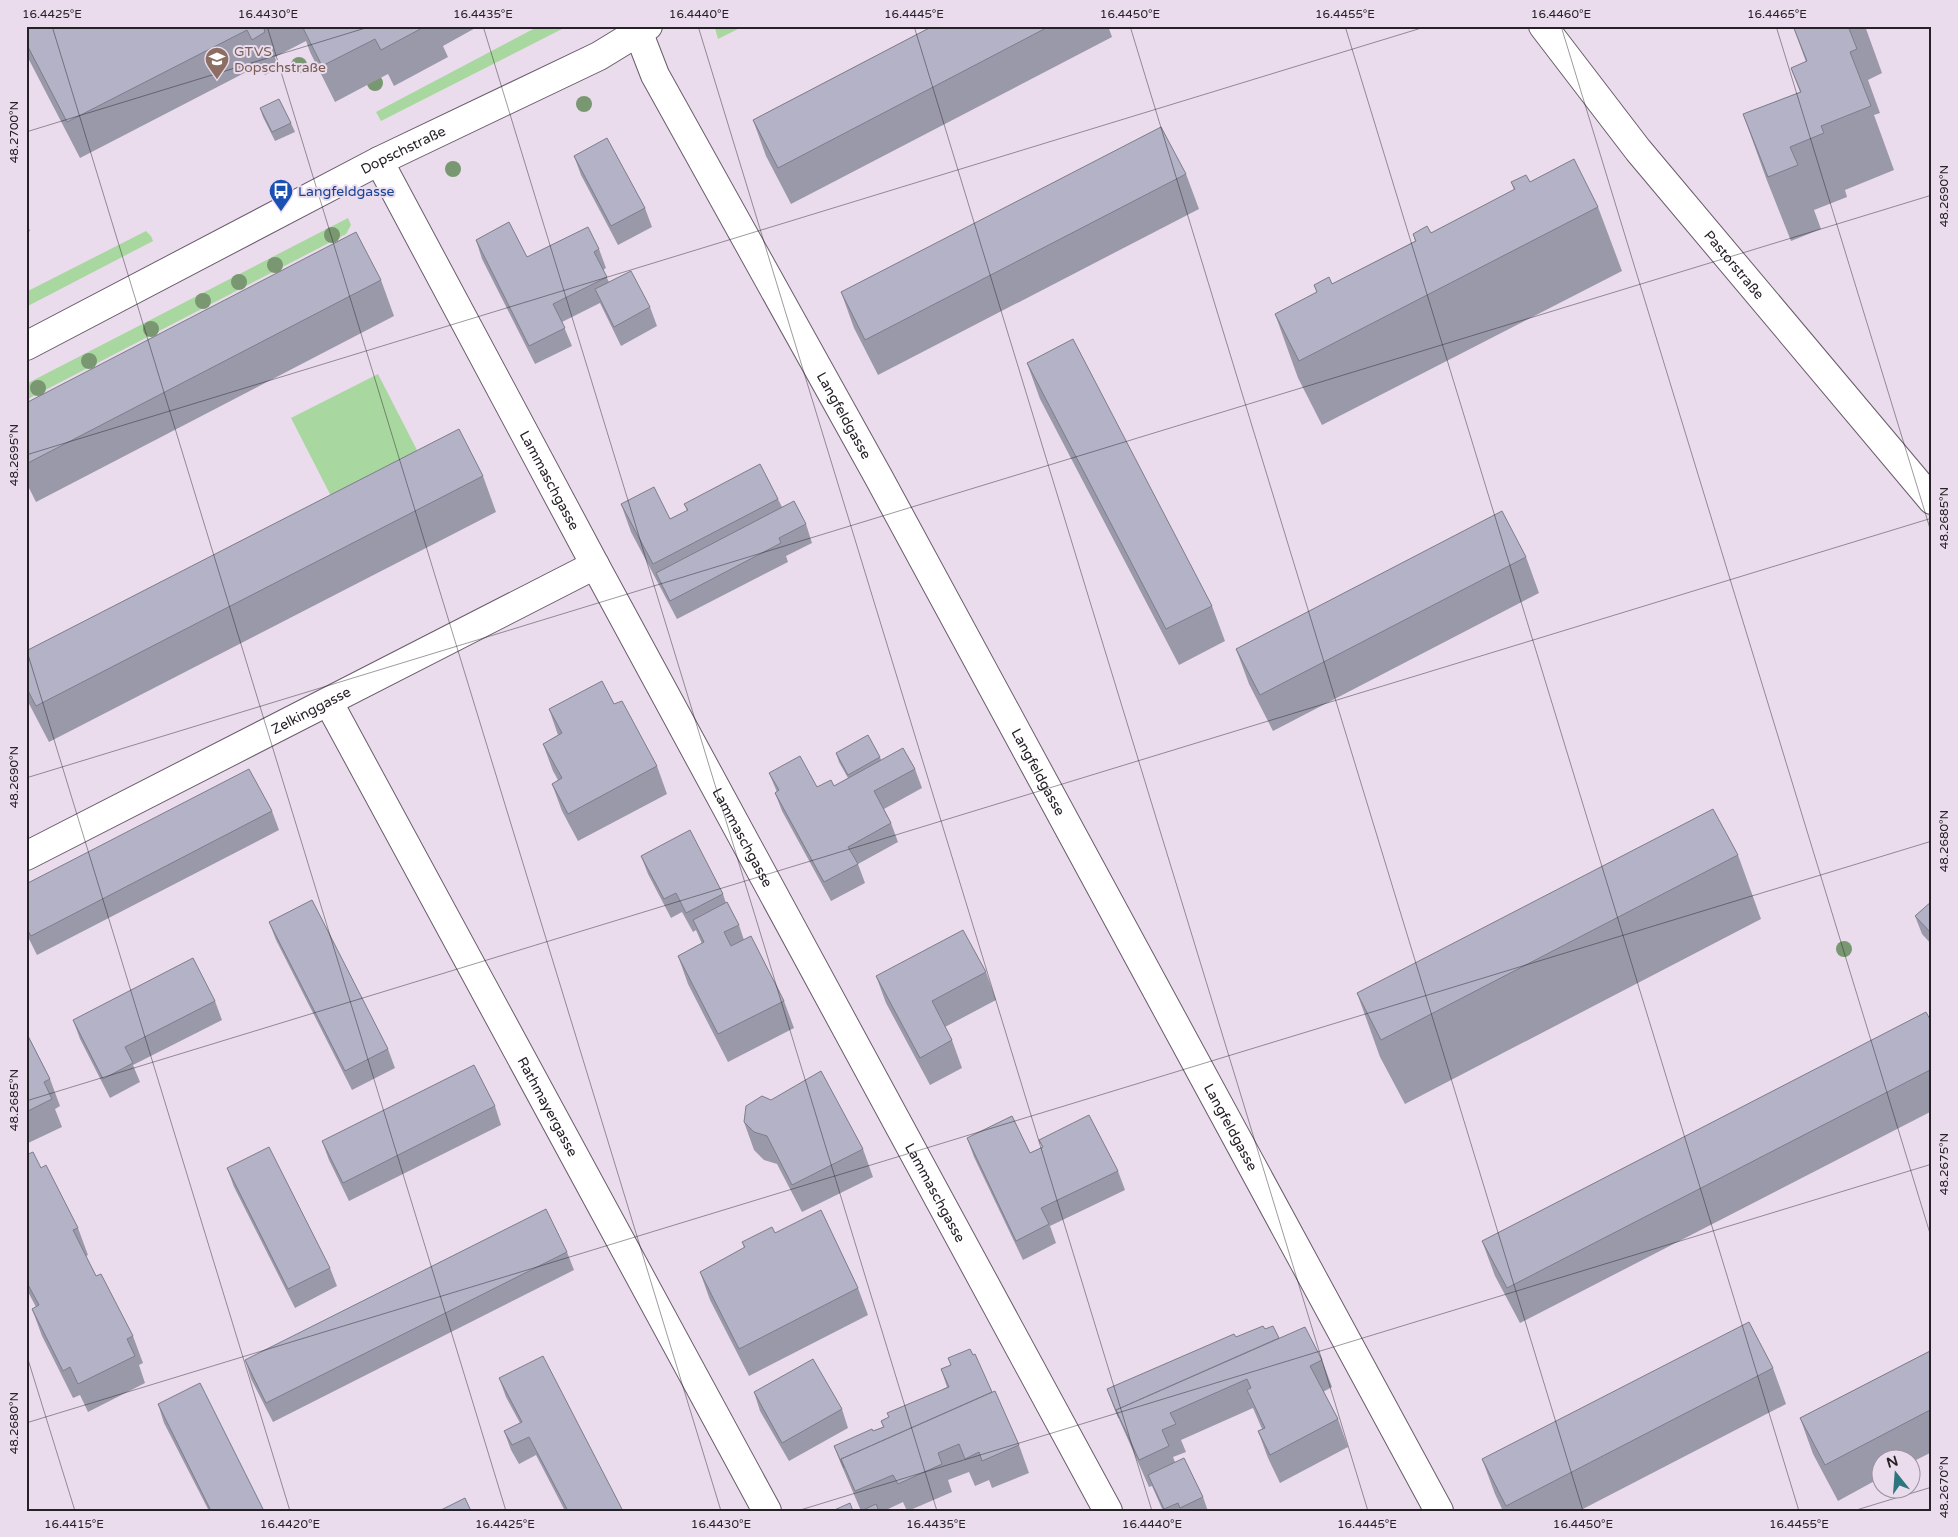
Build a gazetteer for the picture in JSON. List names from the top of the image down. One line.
{"streets":{"street":["Dopschstraße","Pastorstraße","Langfeldgasse","Lammaschgasse","Zelkinggasse","Rathmayergasse"]},"crossings":[["Dopschstraße","Langfeldgasse"],["Dopschstraße","Lammaschgasse"],["Lammaschgasse","Zelkinggasse"],["Zelkinggasse","Rathmayergasse"]],"places":{"school or university":["GTVS Dopschstraße"],"bus stop":["Langfeldgasse"]},"north":"top","coordinates":["16.4425°E","16.4430°E","16.4435°E","16.4440°E","16.4445°E","16.4450°E","16.4455°E","16.4460°E","16.4465°E","48.2700°N","48.2690°N","48.2695°N","48.2685°N","48.2680°N","48.2675°N","48.2670°N","16.4415°E","16.4420°E"]}
